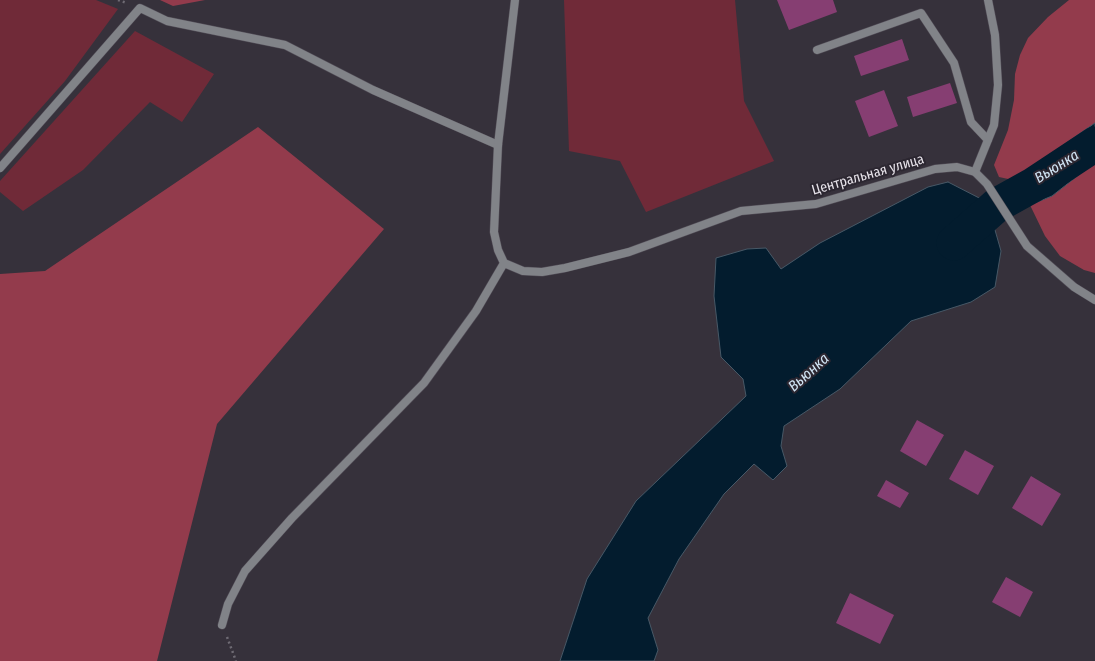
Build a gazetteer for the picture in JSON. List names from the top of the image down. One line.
{"streets":{"street":["Центральная улица"]},"water":["Вьюнка"]}
